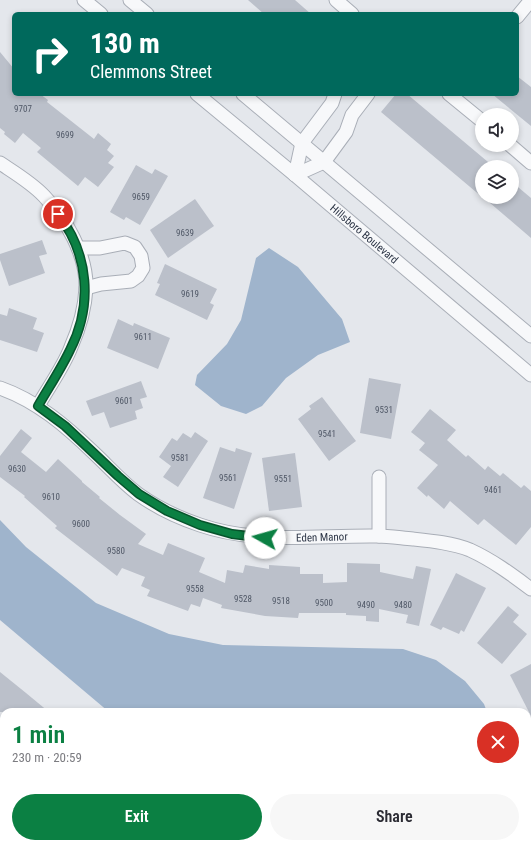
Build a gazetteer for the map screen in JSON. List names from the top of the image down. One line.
{"streets":{"street":["Hillsboro Boulevard","Eden Manor"]},"house_numbers":["9707","9699","9659","9639","9619","9611","9601","9531","9541","9581","9630","9561","9551","9461","9610","9600","9580","9558","9528","9518","9500","9490","9480"],"page":{"turn":["130 m","Clemmons Street"],"heading":["1 min","230 m · 20:59"],"buttons":["Exit","Share"]}}
